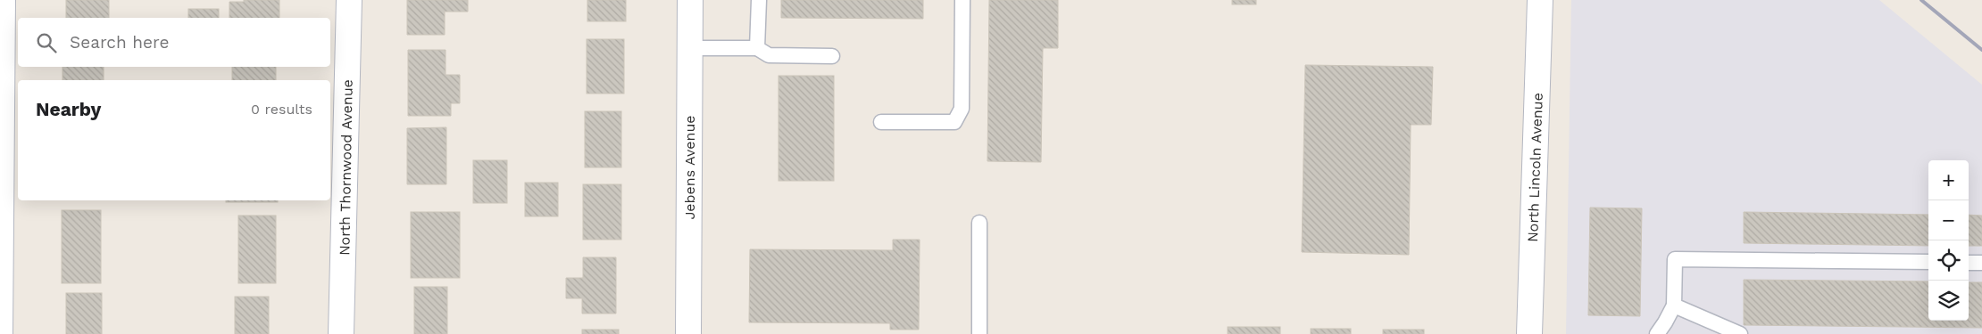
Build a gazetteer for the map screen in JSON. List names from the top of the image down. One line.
{"streets":{"street":["North Thornwood Avenue","Jebens Avenue","North Lincoln Avenue"]},"page":{"search":"Search here","heading":["Nearby","0 results"],"map_buttons":["+","−"]}}
